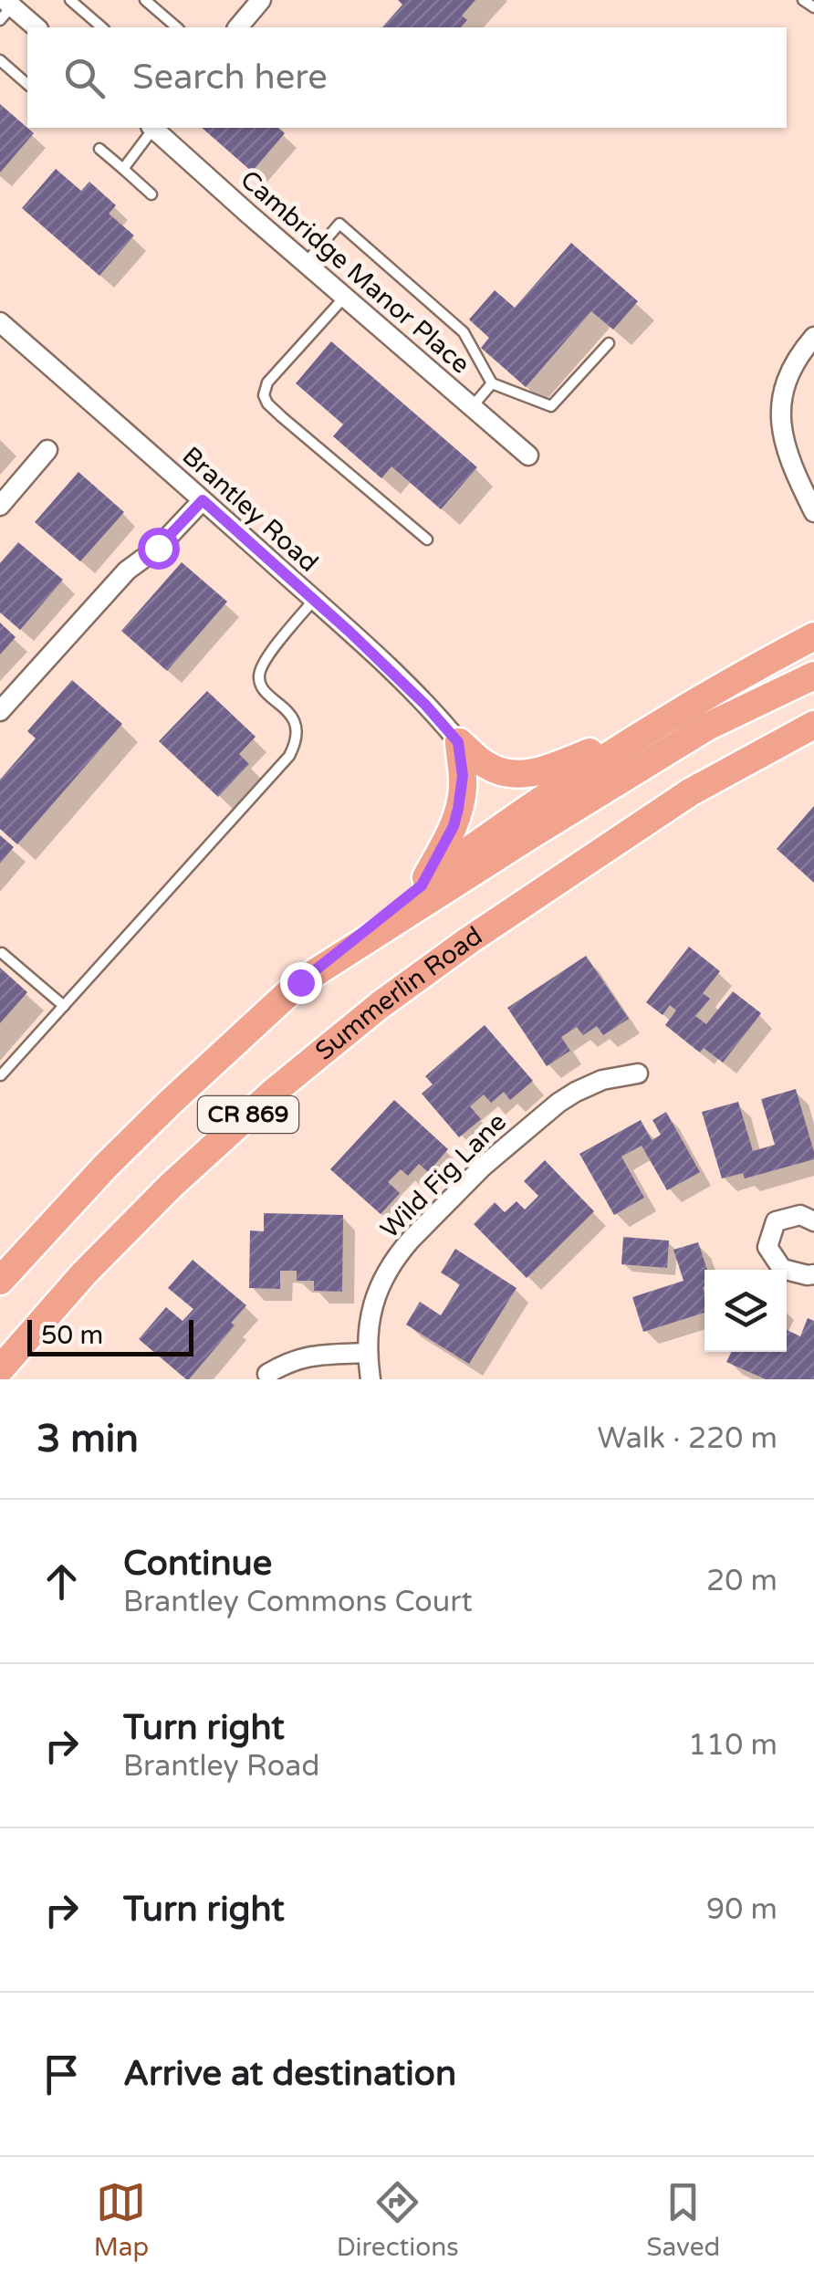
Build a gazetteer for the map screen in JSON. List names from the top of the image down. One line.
{"streets":{"main road":["Summerlin Road","CR 869"],"street":["Cambridge Manor Place","Brantley Road","Wild Fig Lane"]},"scale_bar":"50 m","page":{"search":"Search here","scale":"50 m","heading":["3 min","Walk · 220 m"],"list":[["Continue","Brantley Commons Court","20 m"],["Turn right","Brantley Road","110 m"],["Turn right","90 m"],"Arrive at destination"],"nav":["Map","Directions","Saved"]}}
